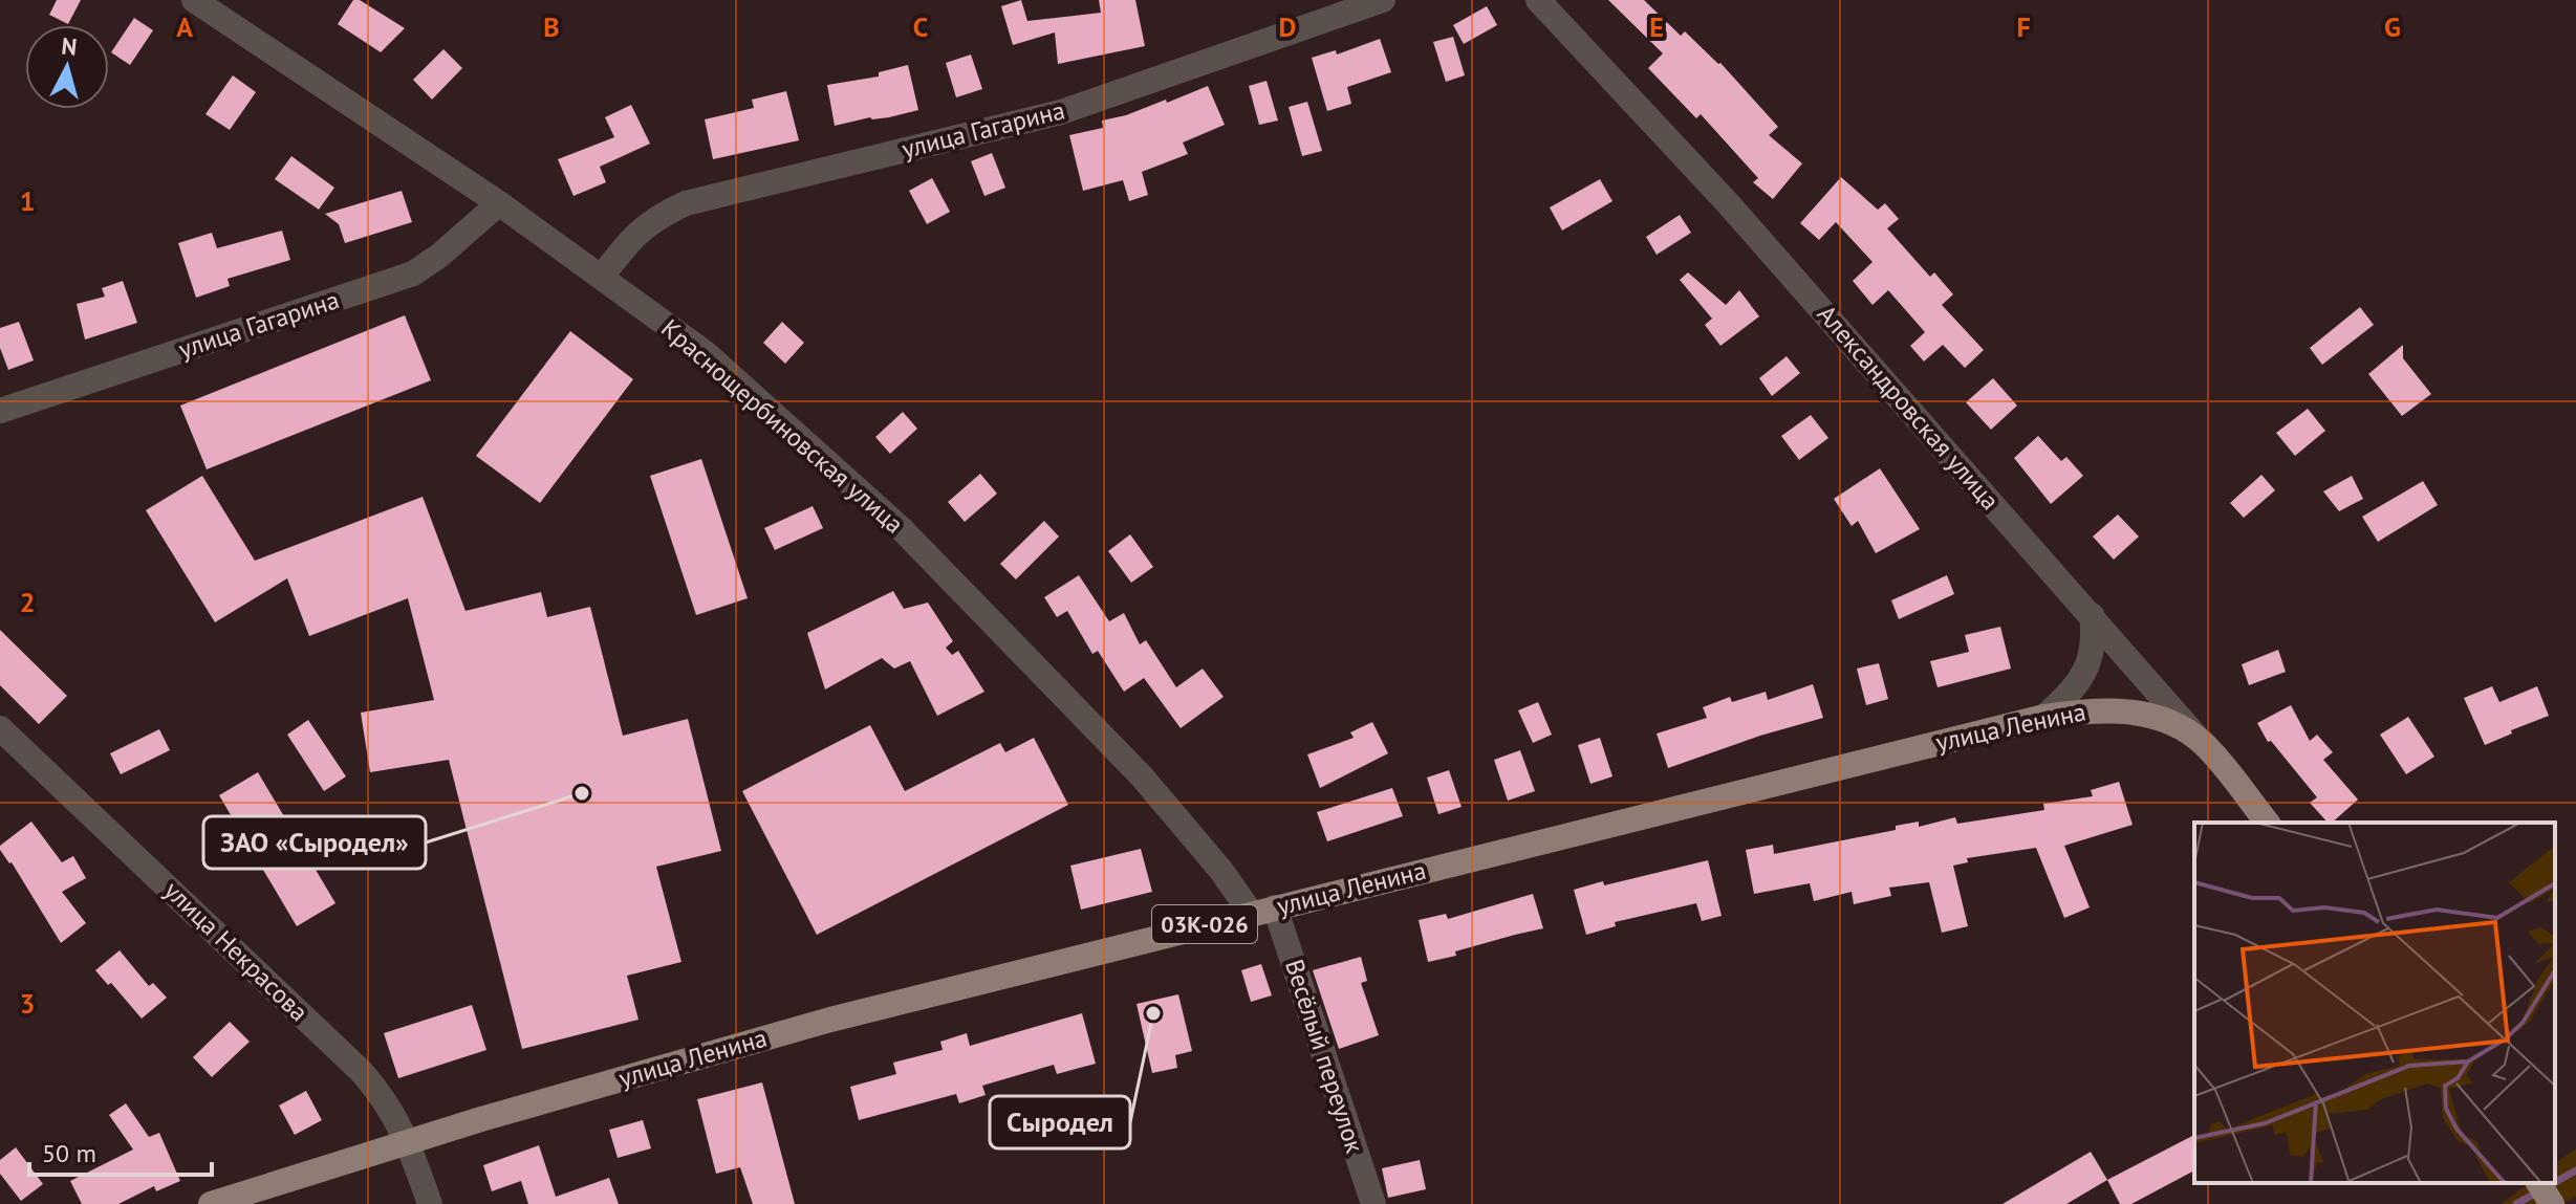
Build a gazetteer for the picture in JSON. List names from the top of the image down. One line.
{"streets":{"main road":["Александровская улица","улица Ленина","03К-026"],"street":["улица Гагарина","Краснощербиновская улица","улица Некрасова","Весёлый переулок"]},"crossings":[["улица Гагарина","Краснощербиновская улица"],["Александровская улица","улица Ленина"],["Краснощербиновская улица","улица Ленина"],["Краснощербиновская улица","Весёлый переулок"],["улица Ленина","улица Некрасова"],["улица Ленина","Весёлый переулок"]],"places":["ЗАО «Сыродел»","Сыродел"],"scale_bar":"50 m","north":"top","grid":{"columns":["A","B","C","D","E","F","G"],"rows":["1","2","3"]}}
